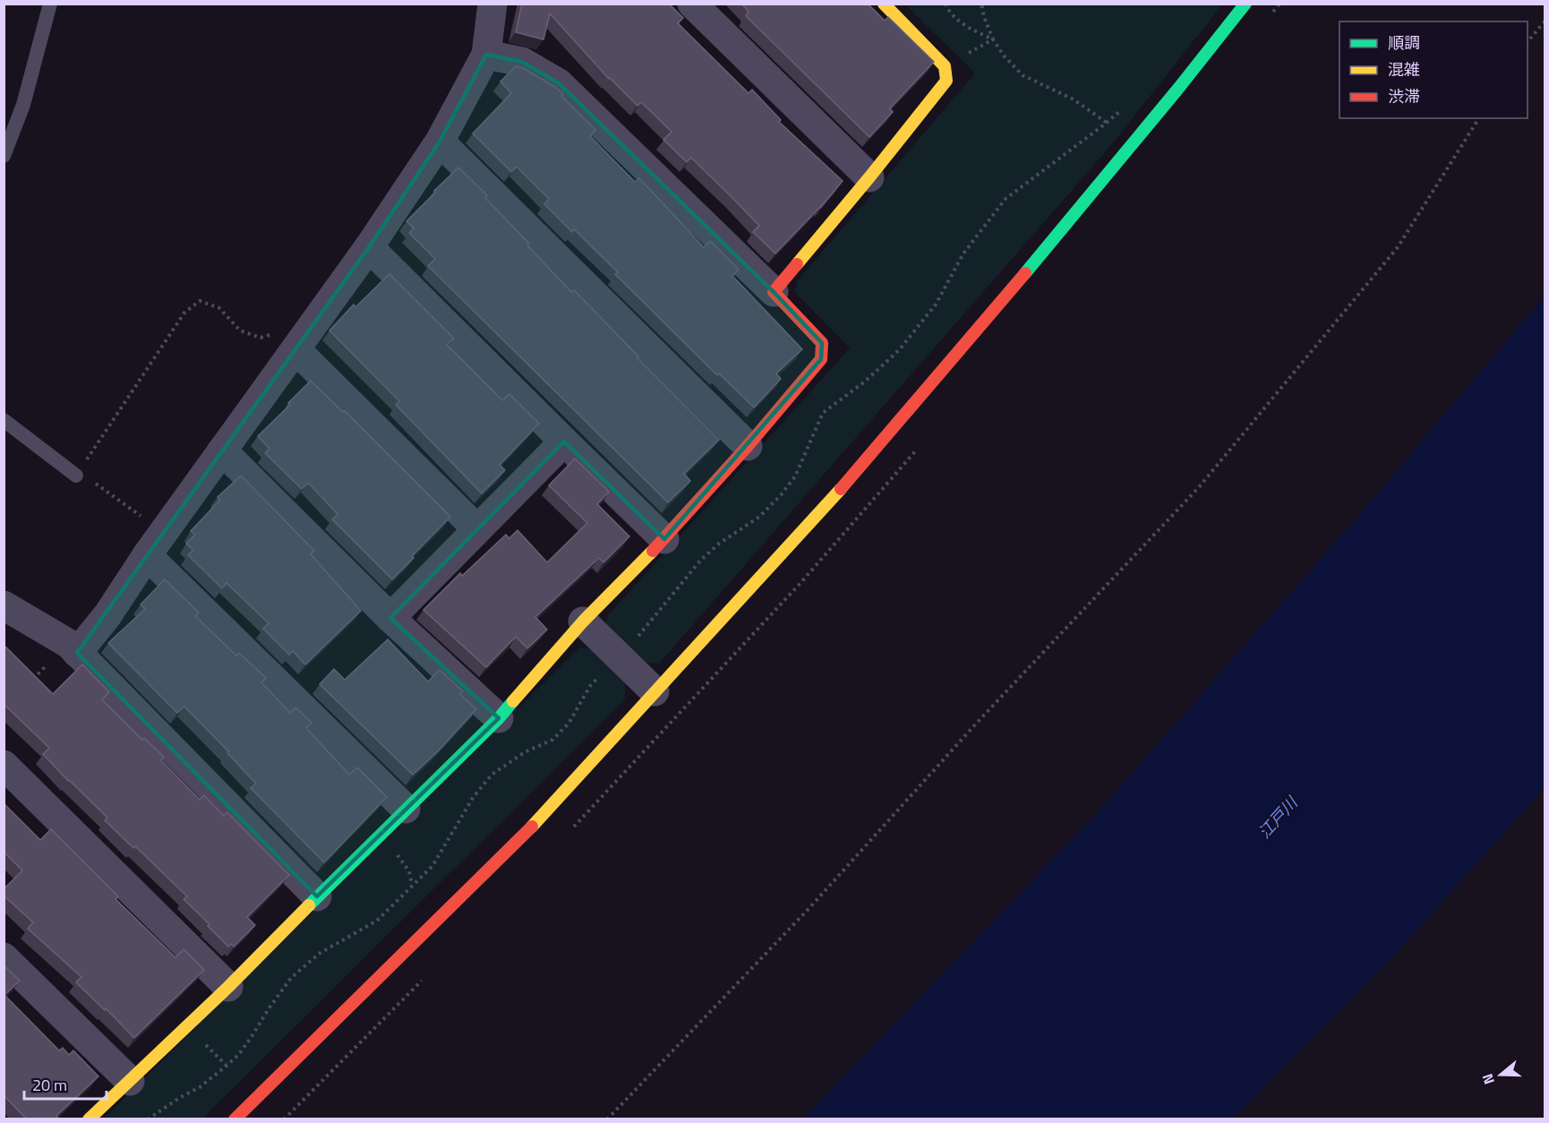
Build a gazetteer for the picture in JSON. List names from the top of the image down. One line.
{"water":["江戸川"],"legend":["順調","混雑","渋滞"],"scale_bar":"20 m","north":"left"}
